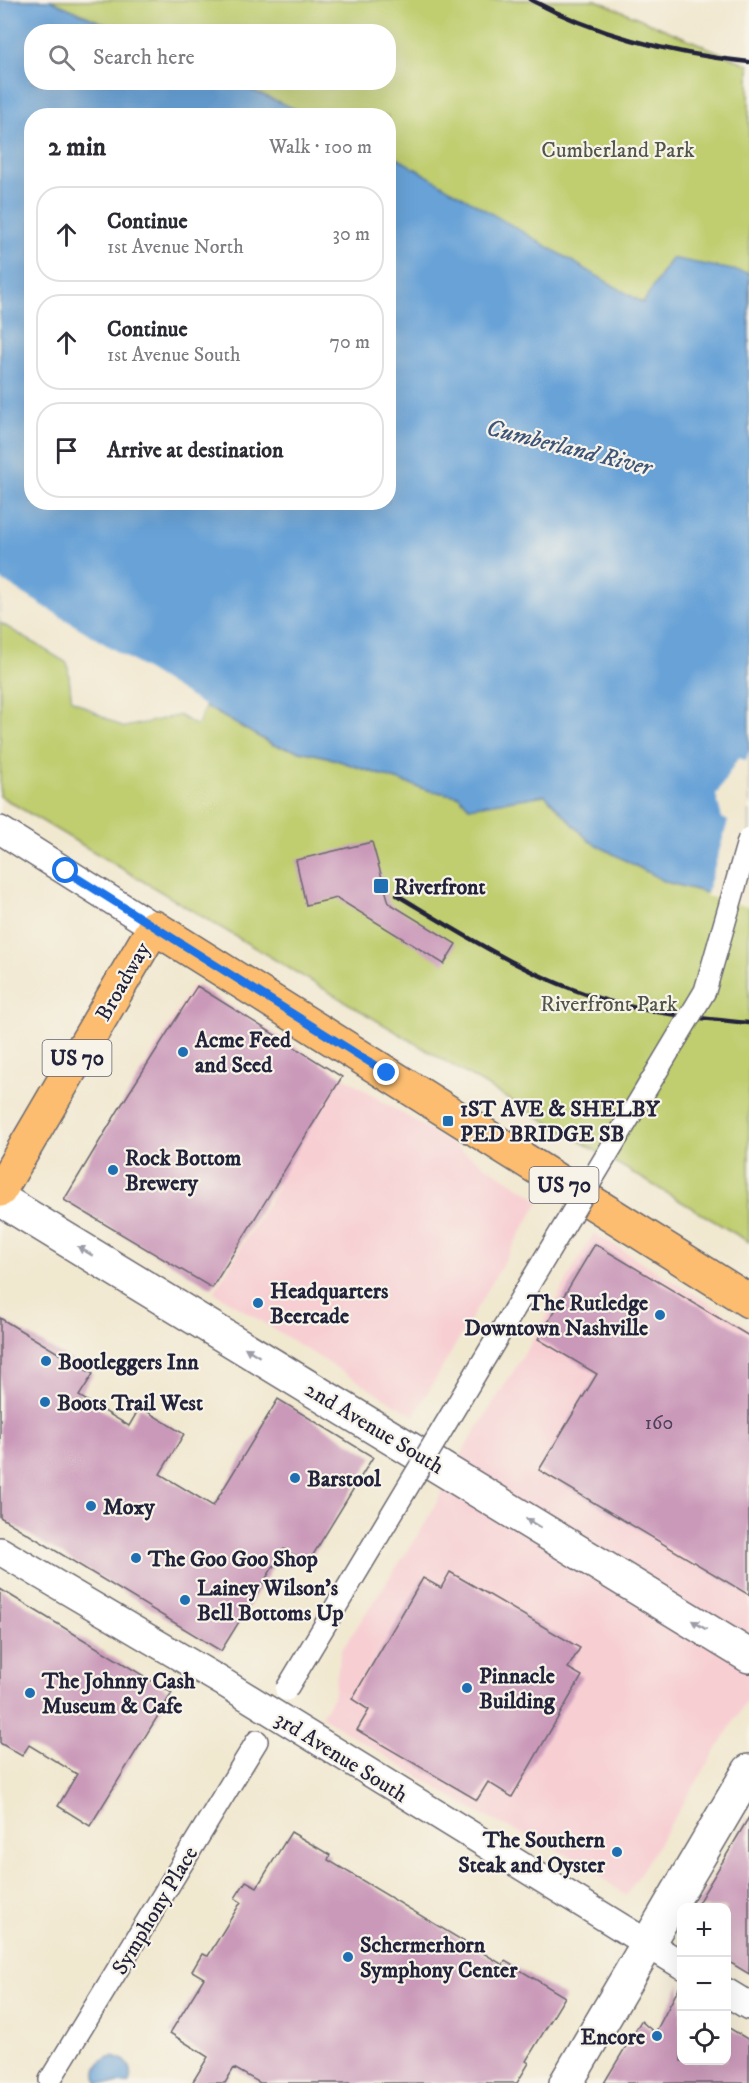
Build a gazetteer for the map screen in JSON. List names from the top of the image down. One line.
{"streets":{"main road":["Broadway","US 70"],"street":["2nd Avenue South","3rd Avenue South","Symphony Place"]},"crossings":[["Broadway","US 70"]],"one_way":["2nd Avenue South"],"water":["Cumberland River"],"parks":["Cumberland Park","Riverfront Park"],"places":{"transit":["Riverfront","1ST AVE & SHELBY PED BRIDGE SB"],"other":["Acme Feed and Seed","Rock Bottom Brewery","Headquarters Beercade","The Rutledge Downtown Nashville","Bootleggers Inn","Boots Trail West","Barstool","Moxy","The Goo Goo Shop","Lainey Wilson's Bell Bottoms Up","Pinnacle Building","The Johnny Cash Museum & Cafe","The Southern Steak and Oyster","Schermerhorn Symphony Center","Encore"]},"house_numbers":["160"],"page":{"search":"Search here","heading":["2 min","Walk · 100 m"],"list":[["Continue","1st Avenue North","30 m"],["Continue","1st Avenue South","70 m"],"Arrive at destination"],"map_buttons":["+","−"]}}
